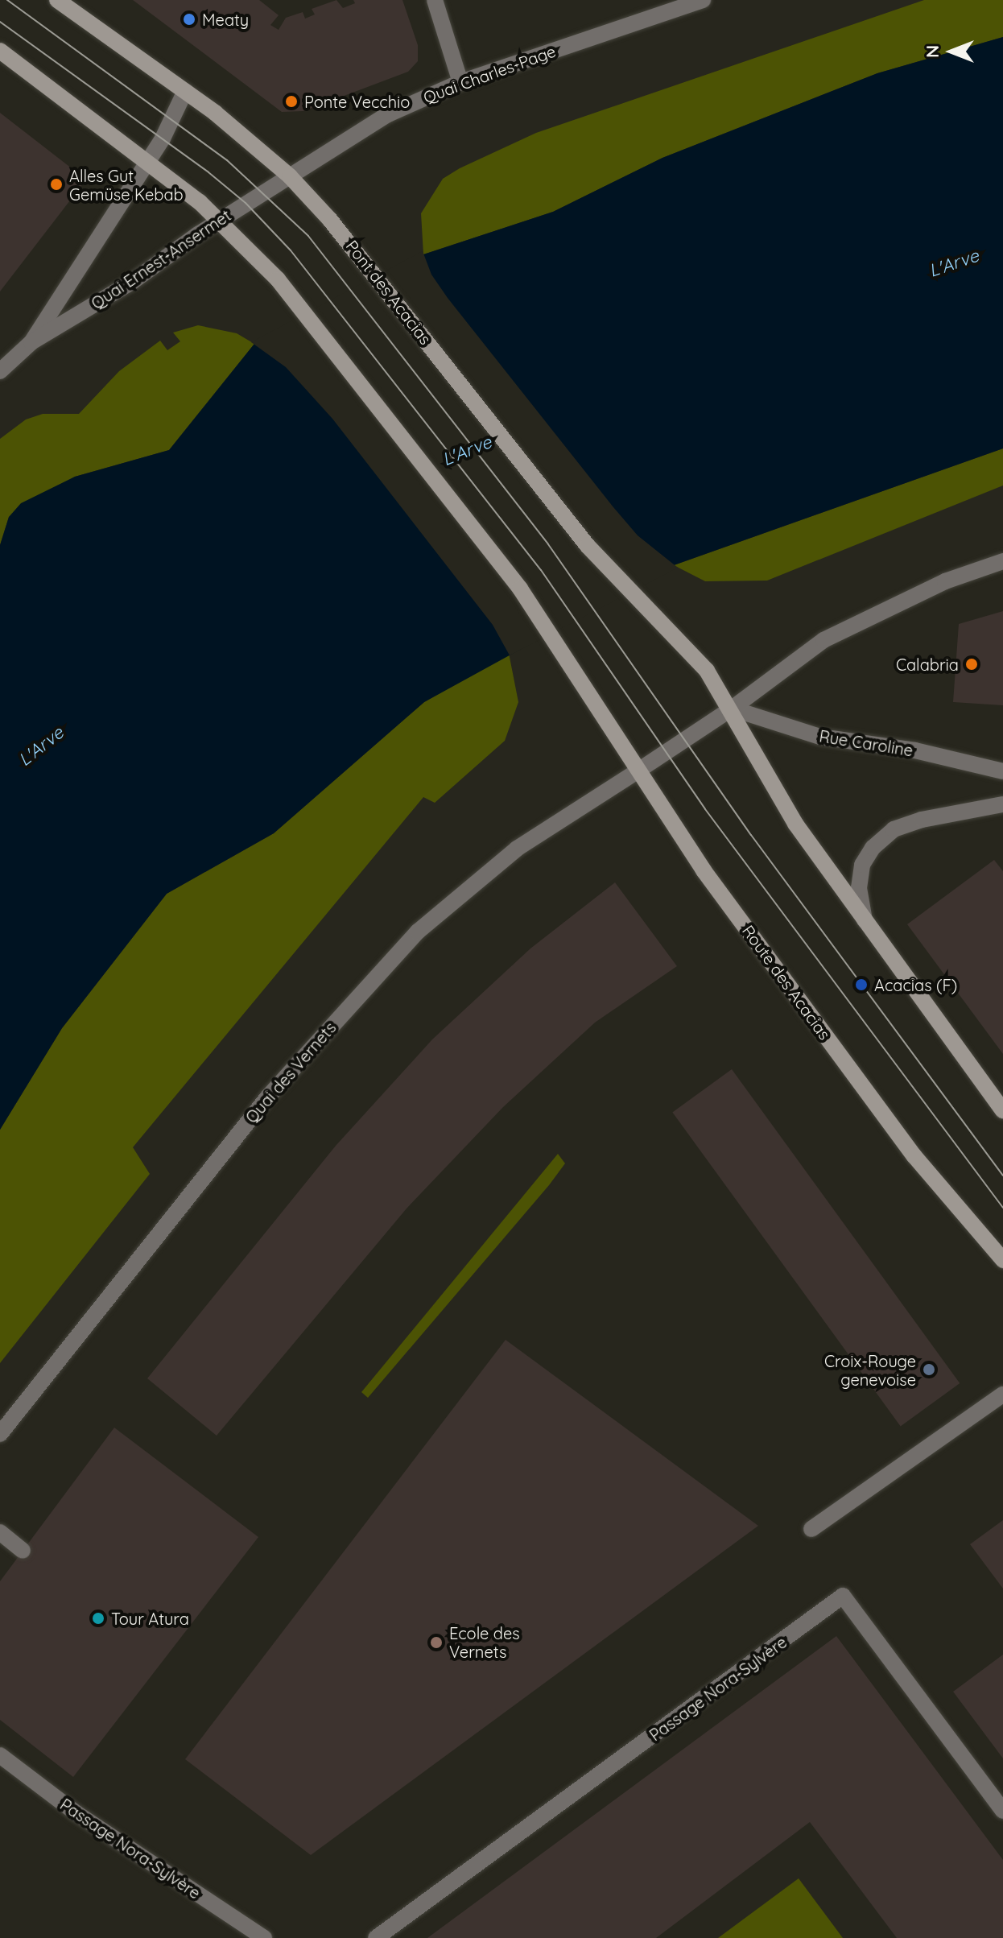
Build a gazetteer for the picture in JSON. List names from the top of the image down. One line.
{"streets":{"main road":["Pont des Acacias","Route des Acacias"],"street":["Quai Charles-Page","Quai Ernest-Ansermet","Rue Caroline","Quai des Vernets","Passage Nora-Sylvère"]},"crossings":[["Quai Charles-Page","Quai Ernest-Ansermet"],["Quai Charles-Page","Pont des Acacias"],["Quai Ernest-Ansermet","Pont des Acacias"],["Quai Ernest-Ansermet","Route des Acacias"],["Pont des Acacias","Rue Caroline"],["Route des Acacias","Quai des Vernets"]],"water":["L'Arve"],"places":["Meaty","Ponte Vecchio","Alles Gut Gemüse Kebab","Calabria","Acacias (F)","Croix-Rouge genevoise","Tour Atura","Ecole des Vernets"],"north":"left"}
